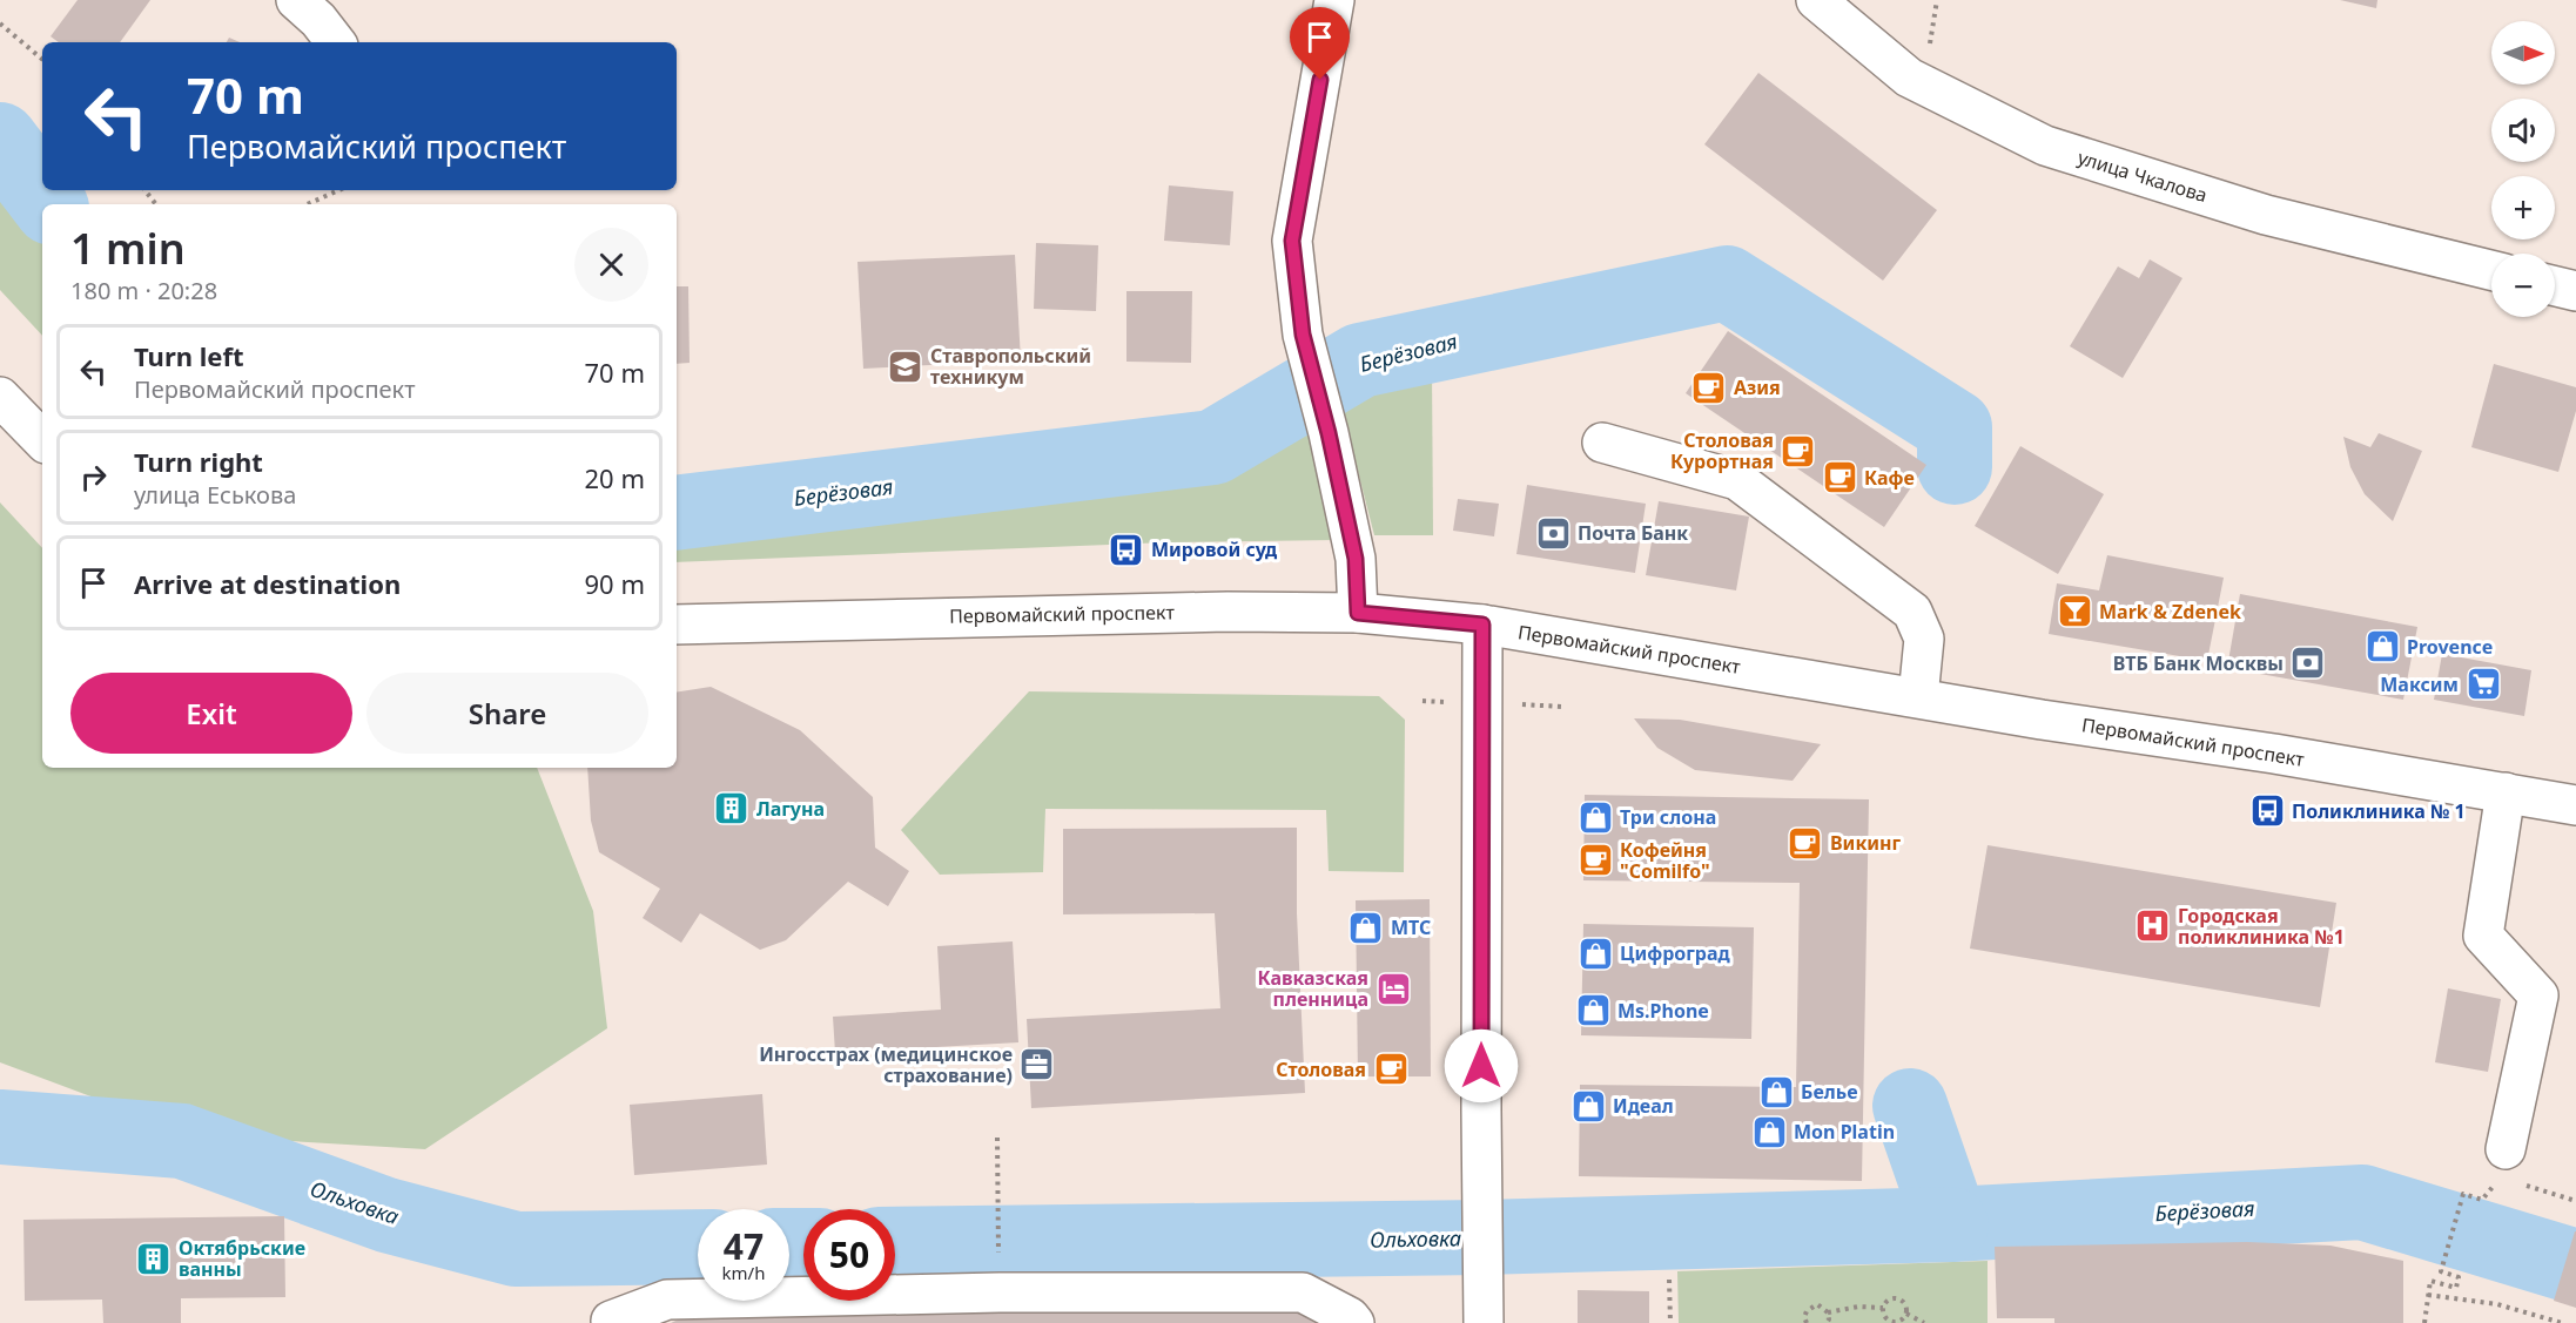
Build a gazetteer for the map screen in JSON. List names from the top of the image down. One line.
{"streets":{"street":["улица Чкалова","Первомайский проспект"]},"water":["Берёзовая","Ольховка"],"places":{"school or university":["Ставропольский техникум"],"cafe":["Азия","Столовая Курортная","Кафе","Викинг","Кофейня \"Comilfo\"","Столовая"],"bank":["Почта Банк","ВТБ Банк Москвы"],"bus stop":["Мировой суд","Поликлиника № 1"],"bar":["Mark & Zdenek"],"shop":["Provence","Три слона","МТС","Цифроград","Ms.Phone","Белье","Идеал","Mon Platin"],"supermarket":["Максим"],"building":["Лагуна","Октябрьские ванны"],"hospital":["Городская поликлиника №1"],"hotel":["Кавказская пленница"],"office":["Ингосстрах (медицинское страхование)"]},"north":"right","page":{"map_buttons":["+","−"],"turn":["70 m","Первомайский проспект"],"heading":["1 min","180 m · 20:28"],"list":[{"name":"Turn left","note":"Первомайский проспект","value":"70 m"},{"name":"Turn right","note":"улица Еськова","value":"20 m"},{"name":"Arrive at destination","value":"90 m"}],"buttons":["Exit","Share"],"speed":"47 km/h","limit":"50"}}
